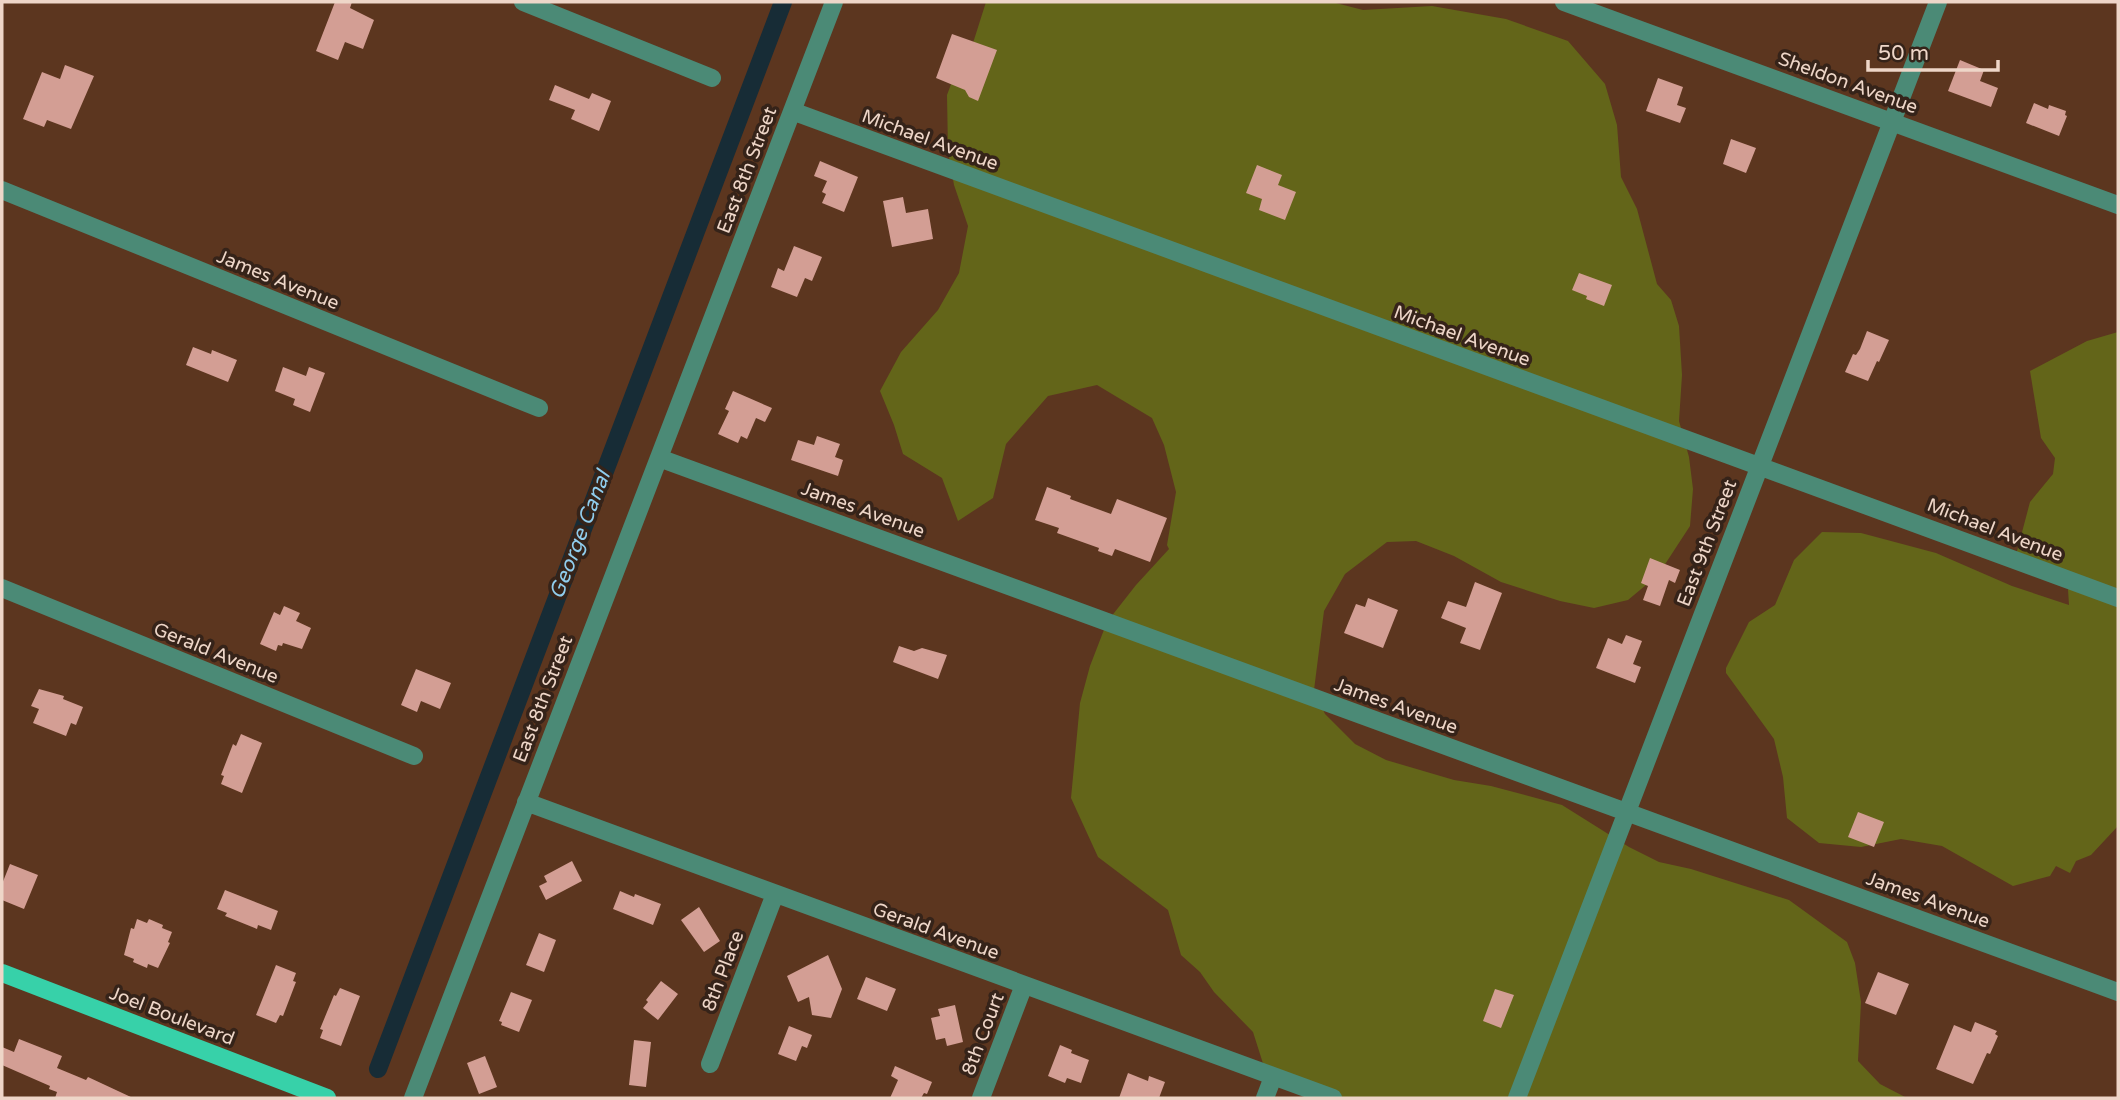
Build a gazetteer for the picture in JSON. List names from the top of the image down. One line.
{"streets":{"main road":["Joel Boulevard"],"street":["Sheldon Avenue","Michael Avenue","East 8th Street","James Avenue","East 9th Street","Gerald Avenue","8th Place","8th Court"]},"crossings":[["Sheldon Avenue","East 9th Street"],["Michael Avenue","East 8th Street"],["Michael Avenue","East 9th Street"],["East 8th Street","James Avenue"],["East 8th Street","Gerald Avenue"],["James Avenue","East 9th Street"],["Gerald Avenue","8th Place"],["Gerald Avenue","8th Court"]],"water":["George Canal"],"scale_bar":"50 m"}
